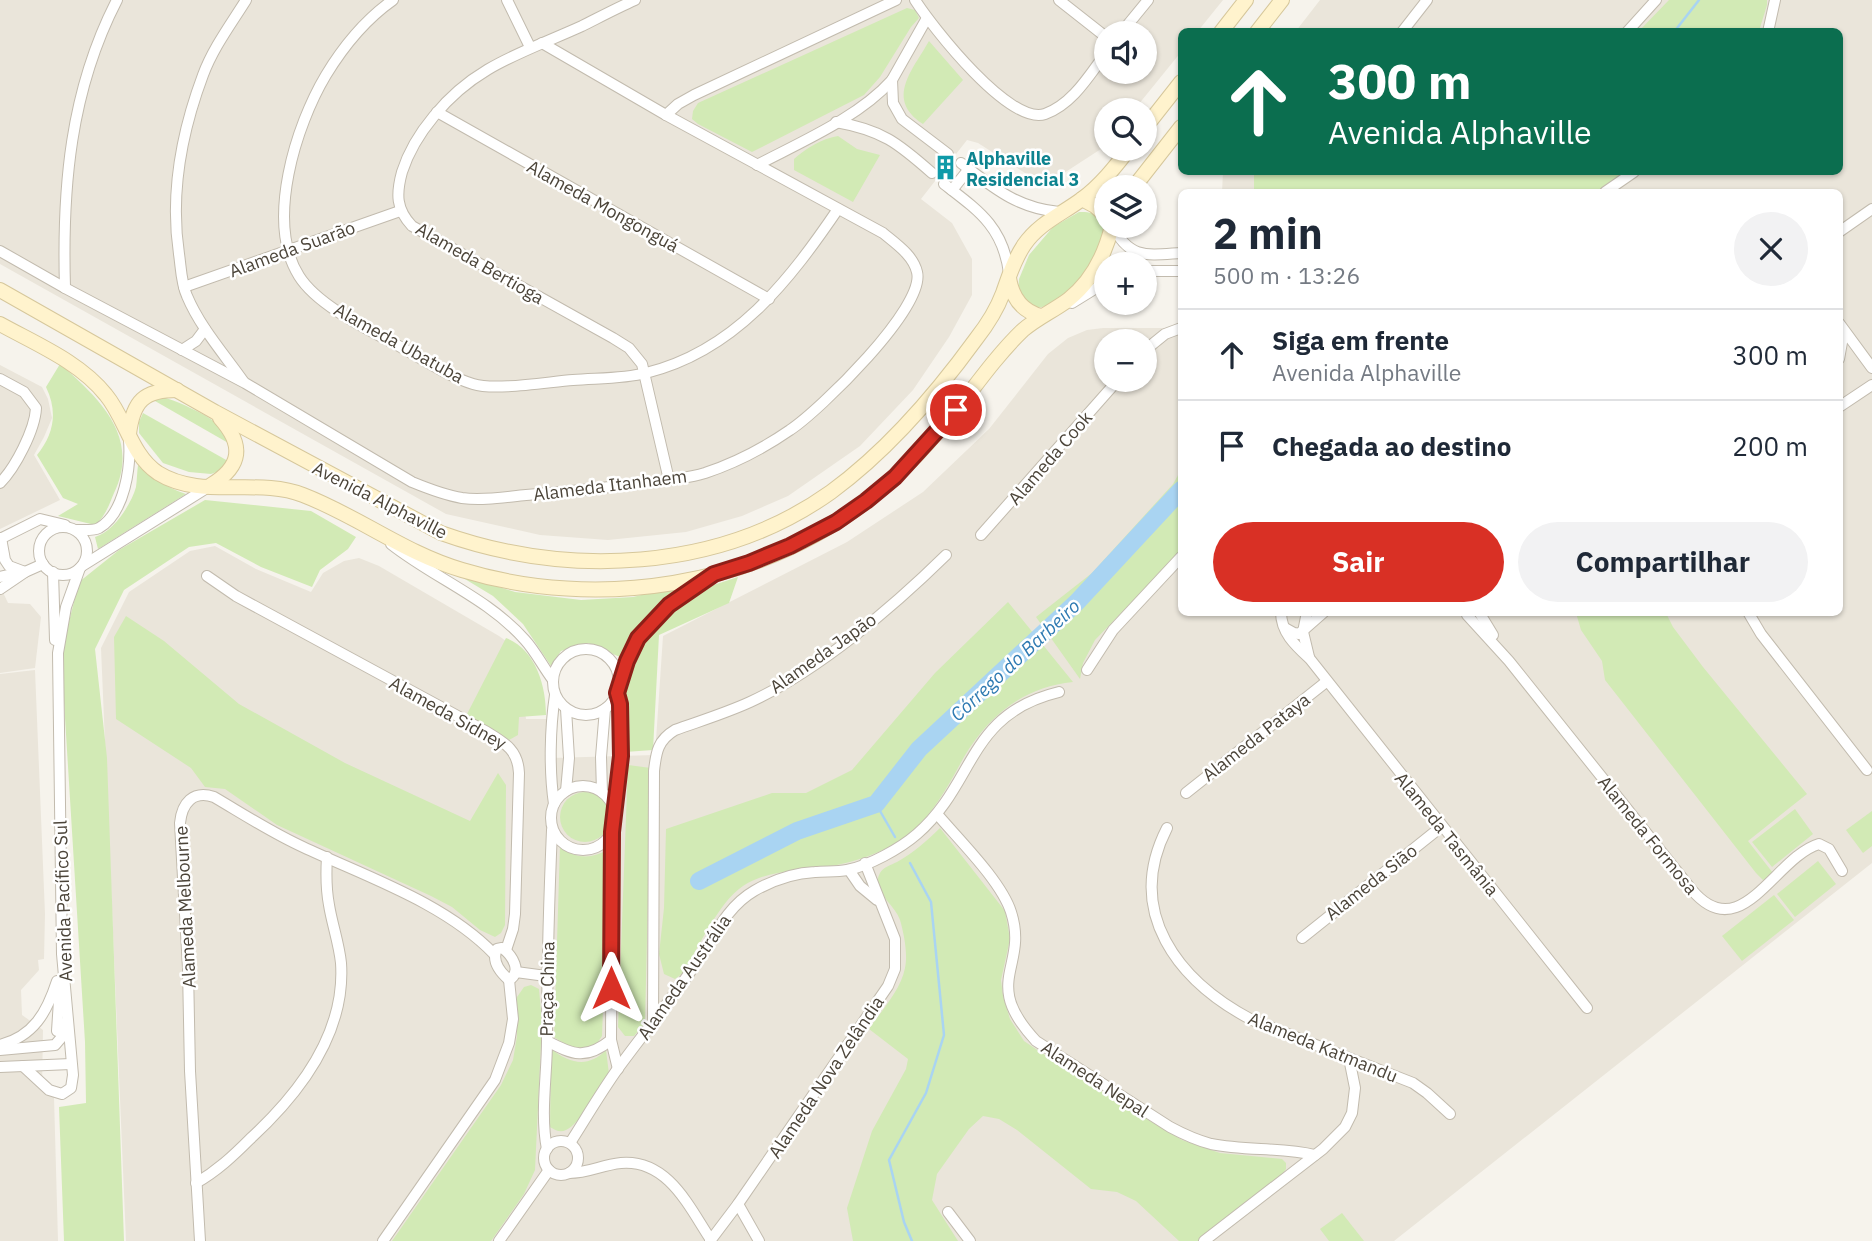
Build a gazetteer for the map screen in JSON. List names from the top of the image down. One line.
{"streets":{"main road":["Avenida Alphaville"],"street":["Alameda Mongonguá","Alameda Suarão","Alameda Bertioga","Alameda Ubatuba","Alameda Cook","Alameda Itanhaem","Alameda Japão","Alameda Sidney","Alameda Pataya","Alameda Tasmânia","Alameda Formosa","Alameda Sião","Avenida Pacífico Sul","Alameda Melbourne","Alameda Austrália","Praça China","Alameda Katmandu","Alameda Nova Zelândia","Alameda Nepal"]},"crossings":[["Alameda Mongonguá","Alameda Bertioga"],["Alameda Mongonguá","Alameda Ubatuba"],["Alameda Suarão","Alameda Bertioga"],["Alameda Suarão","Alameda Ubatuba"],["Alameda Bertioga","Alameda Ubatuba"],["Alameda Bertioga","Alameda Itanhaem"],["Alameda Ubatuba","Alameda Itanhaem"],["Avenida Alphaville","Praça China"],["Alameda Japão","Alameda Austrália"],["Alameda Pataya","Alameda Tasmânia"],["Alameda Tasmânia","Alameda Sião"],["Alameda Austrália","Praça China"],["Alameda Austrália","Alameda Nova Zelândia"],["Alameda Austrália","Alameda Nepal"]],"water":["Córrego do Barbeiro"],"places":{"building":["Alphaville Residencial 3"]},"page":{"map_buttons":["+","−"],"turn":["300 m","Avenida Alphaville"],"heading":["2 min","500 m · 13:26"],"list":[{"name":"Siga em frente","note":"Avenida Alphaville","value":"300 m"},{"name":"Chegada ao destino","value":"200 m"}],"buttons":["Sair","Compartilhar"]}}
